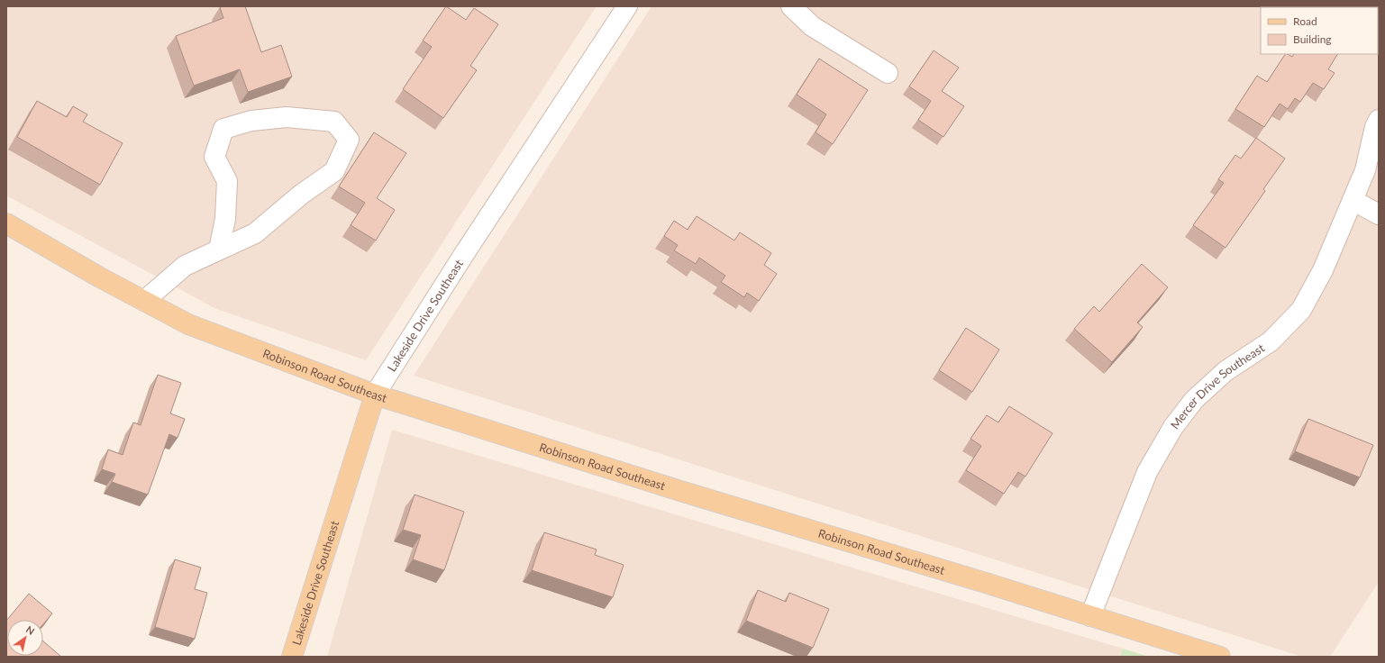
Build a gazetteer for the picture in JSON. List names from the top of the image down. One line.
{"streets":{"main road":["Lakeside Drive Southeast","Robinson Road Southeast"],"street":["Mercer Drive Southeast"]},"crossings":[["Lakeside Drive Southeast","Robinson Road Southeast"],["Robinson Road Southeast","Mercer Drive Southeast"]],"legend":["Road","Building"],"north":"top right"}
